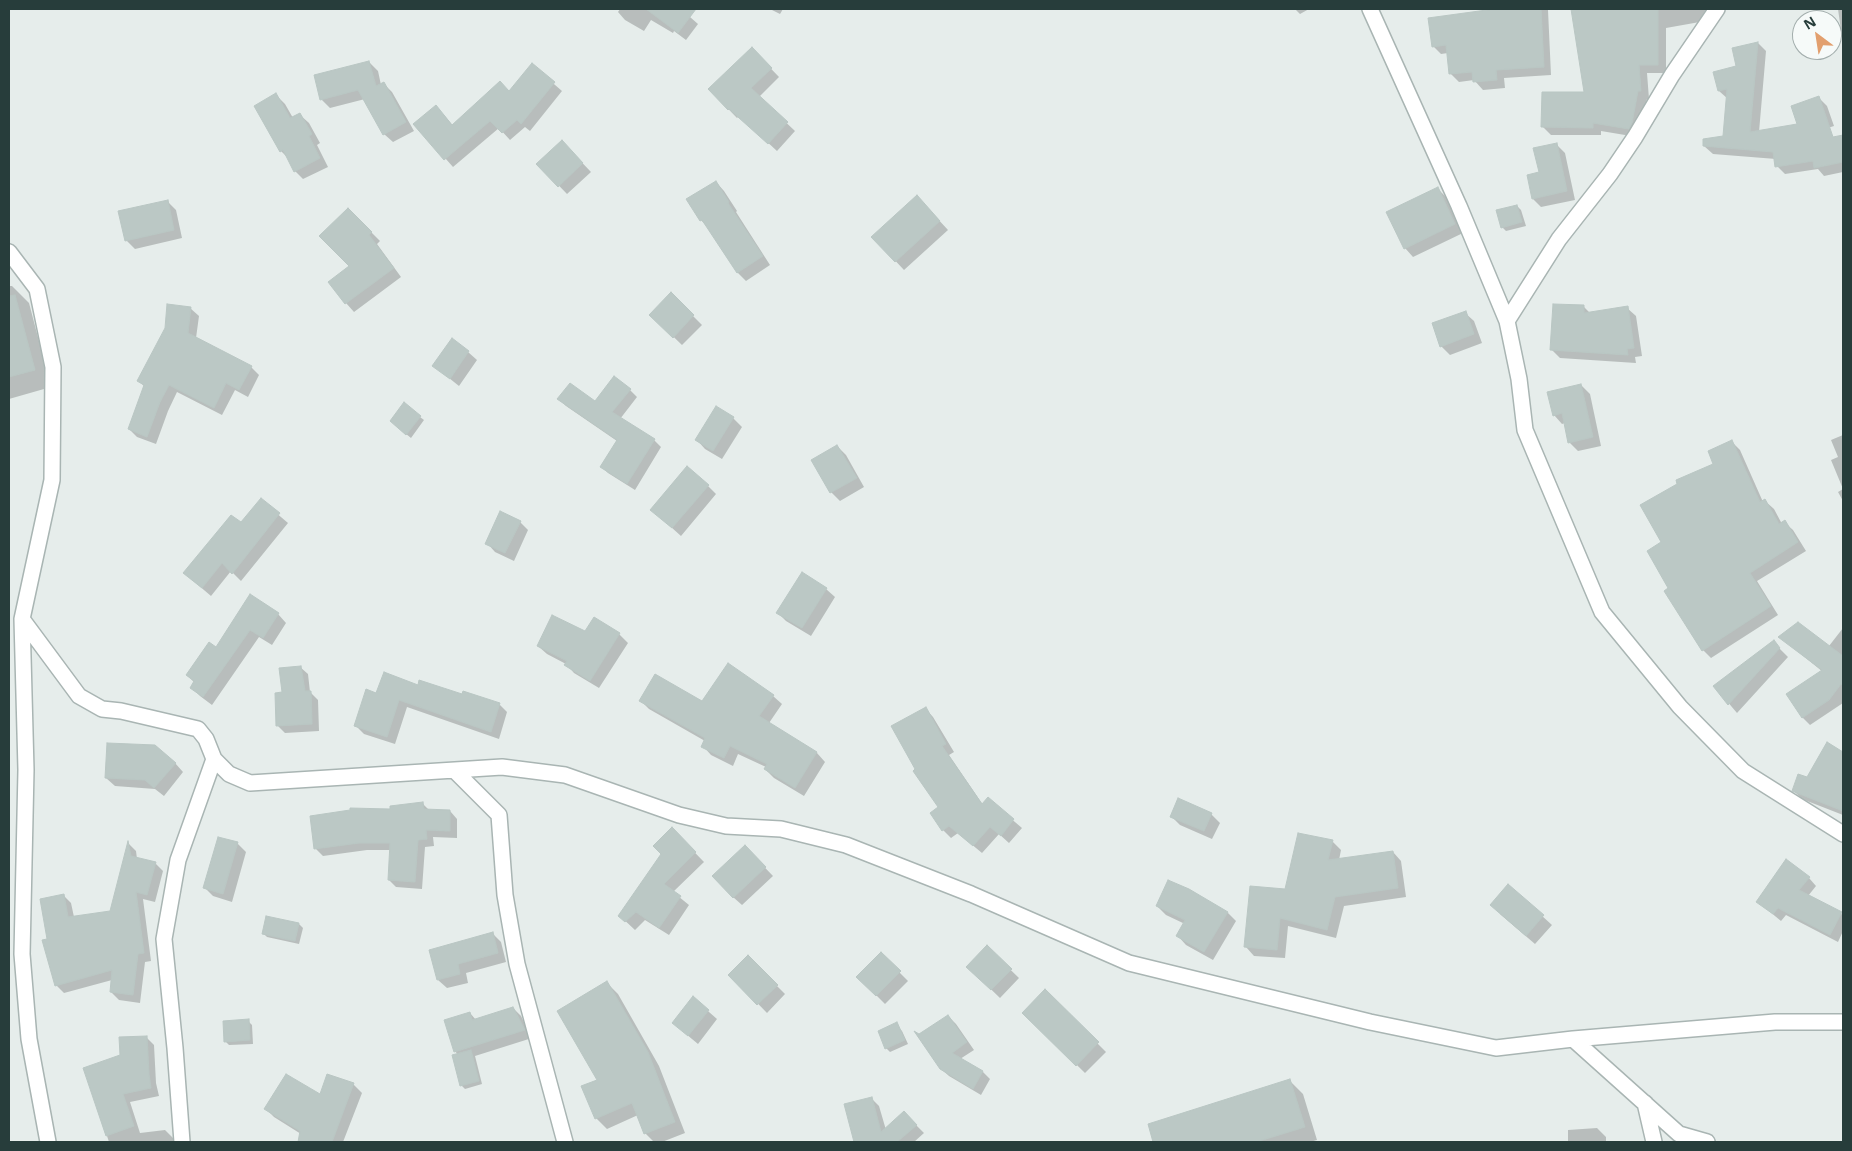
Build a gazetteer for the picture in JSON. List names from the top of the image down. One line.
{"north":"top left"}
